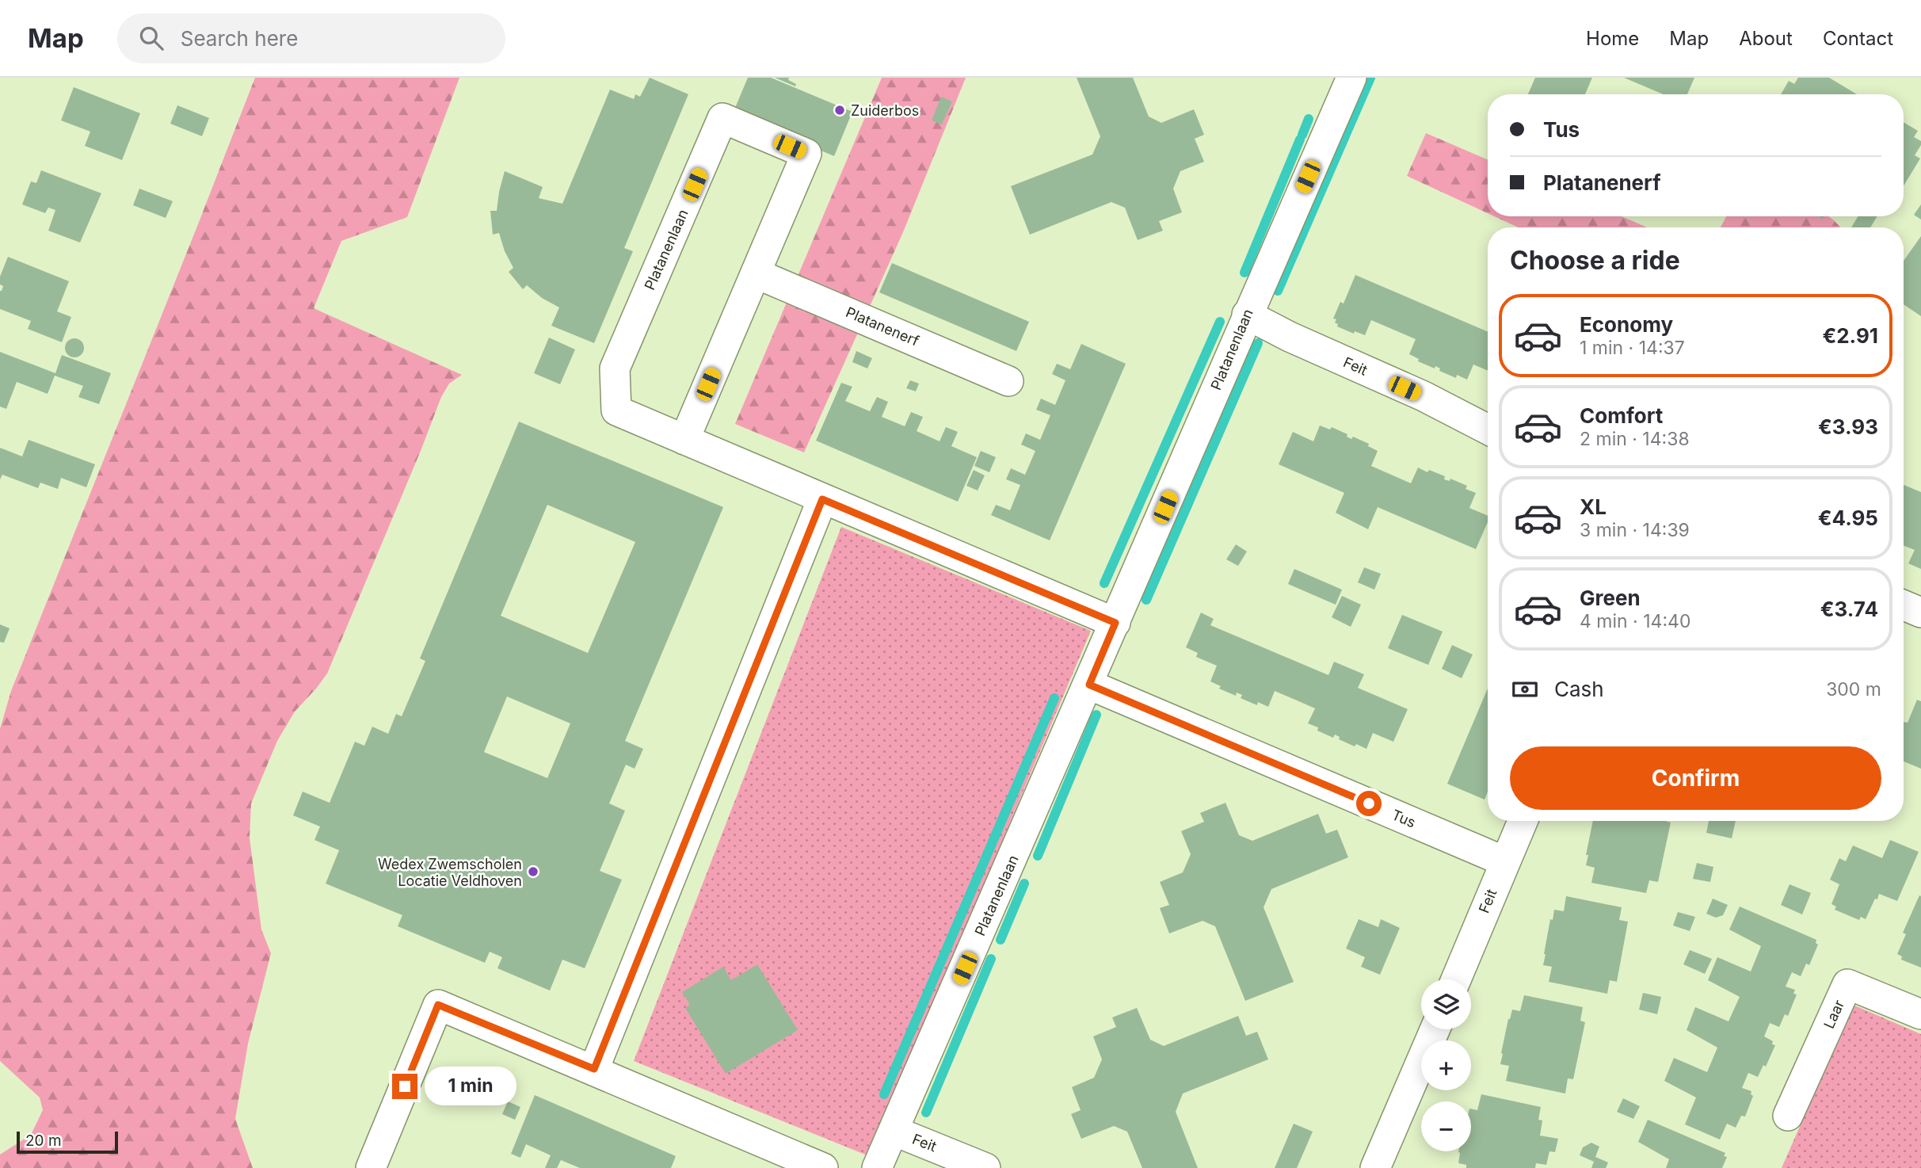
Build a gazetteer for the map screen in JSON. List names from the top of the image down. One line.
{"streets":{"street":["Platanenlaan","Platanenerf","Feit","Tus","Laar"]},"crossings":[["Platanenlaan","Platanenerf"],["Platanenlaan","Feit"],["Platanenlaan","Tus"],["Feit","Tus"]],"places":["Zuiderbos","Wedex Zwemscholen Locatie Veldhoven"],"scale_bar":"20 m","page":{"header":"Map","search":"Search here","nav":["Home","Map","About","Contact"],"banner":["Tus","Platanenerf"],"heading":"Choose a ride","list":[{"name":"Economy","note":"1 min · 14:37","value":"€2.91"},{"name":"Comfort","note":"2 min · 14:38","value":"€3.93"},{"name":"XL","note":"3 min · 14:39","value":"€4.95"},{"name":"Green","note":"4 min · 14:40","value":"€3.74"}],"pay":["Cash","300 m"],"buttons":"Confirm","map_buttons":["+","−"],"bubble":"1 min","scale":"20 m"}}
